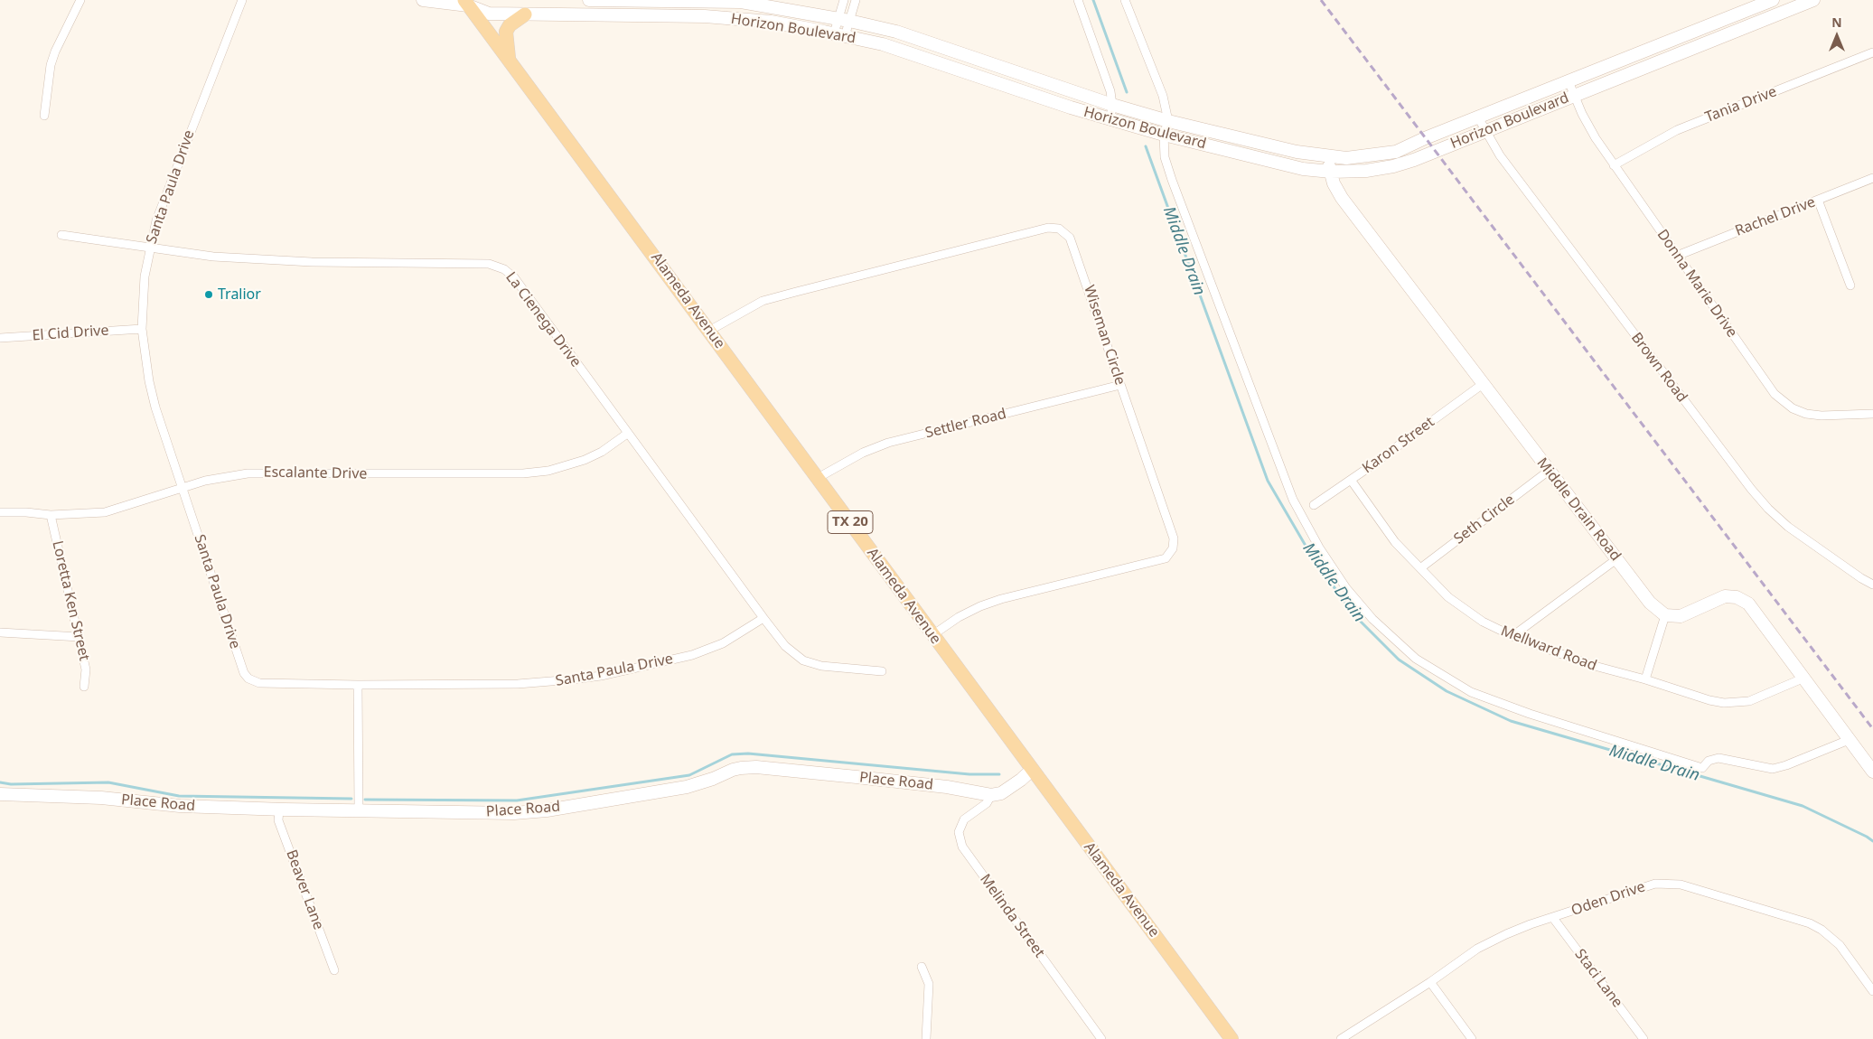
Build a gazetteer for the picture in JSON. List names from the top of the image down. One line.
{"streets":{"main road":["Horizon Boulevard","Alameda Avenue","Middle Drain Road","TX 20","Place Road"],"street":["Tania Drive","Santa Paula Drive","Rachel Drive","Donna Marie Drive","La Cienega Drive","El Cid Drive","Wiseman Circle","Brown Road","Settler Road","Karon Street","Escalante Drive","Seth Circle","Loretta Ken Street","Mellward Road","Beaver Lane","Oden Drive","Melinda Street","Staci Lane"]},"crossings":[["Horizon Boulevard","Donna Marie Drive"],["Horizon Boulevard","Alameda Avenue"],["Horizon Boulevard","Brown Road"],["Horizon Boulevard","Middle Drain Road"],["Tania Drive","Donna Marie Drive"],["Santa Paula Drive","La Cienega Drive"],["Santa Paula Drive","El Cid Drive"],["Santa Paula Drive","Escalante Drive"],["Rachel Drive","Donna Marie Drive"],["Alameda Avenue","Wiseman Circle"],["Alameda Avenue","Settler Road"],["La Cienega Drive","Escalante Drive"],["Wiseman Circle","Settler Road"],["Karon Street","Middle Drain Road"],["Karon Street","Mellward Road"],["Escalante Drive","Loretta Ken Street"],["Middle Drain Road","Seth Circle"],["Seth Circle","Mellward Road"],["Place Road","Beaver Lane"],["Place Road","Melinda Street"],["Oden Drive","Staci Lane"]],"water":["Middle Drain"],"places":["Tralior"],"north":"top"}
